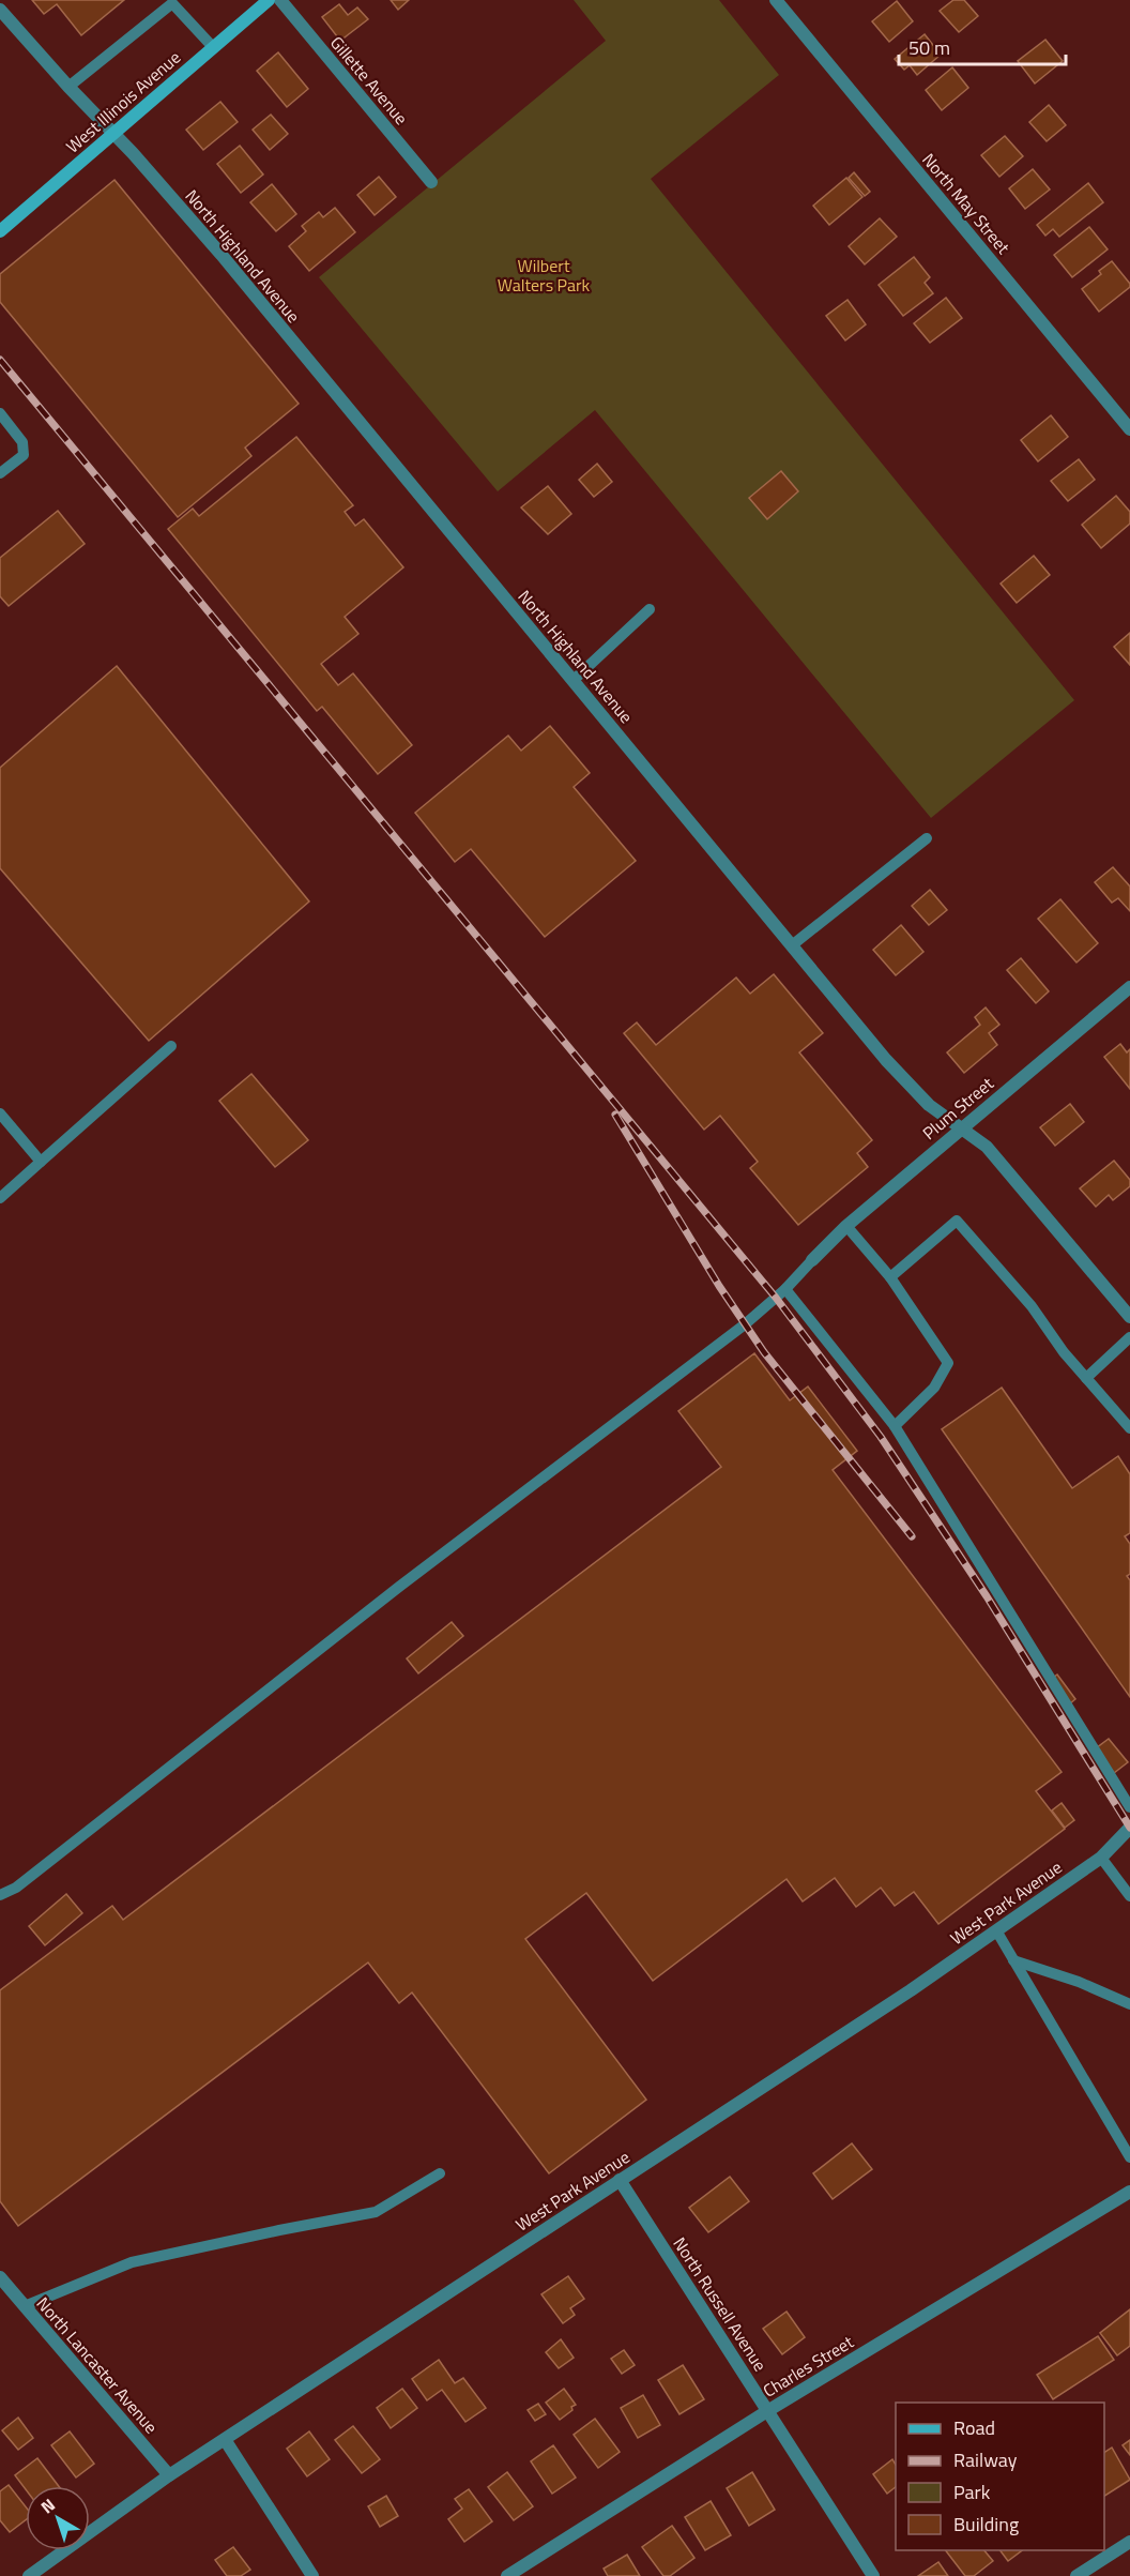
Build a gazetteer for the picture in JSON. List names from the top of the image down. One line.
{"streets":{"main road":["West Illinois Avenue"],"street":["Gillette Avenue","North May Street","North Highland Avenue","Plum Street","West Park Avenue","North Russell Avenue","North Lancaster Avenue","Charles Street"]},"crossings":[["West Illinois Avenue","North Highland Avenue"],["North Highland Avenue","Plum Street"],["West Park Avenue","North Russell Avenue"],["West Park Avenue","North Lancaster Avenue"],["North Russell Avenue","Charles Street"]],"parks":["Wilbert Walters Park"],"legend":["Road","Railway","Park","Building"],"scale_bar":"50 m","north":"top left"}
